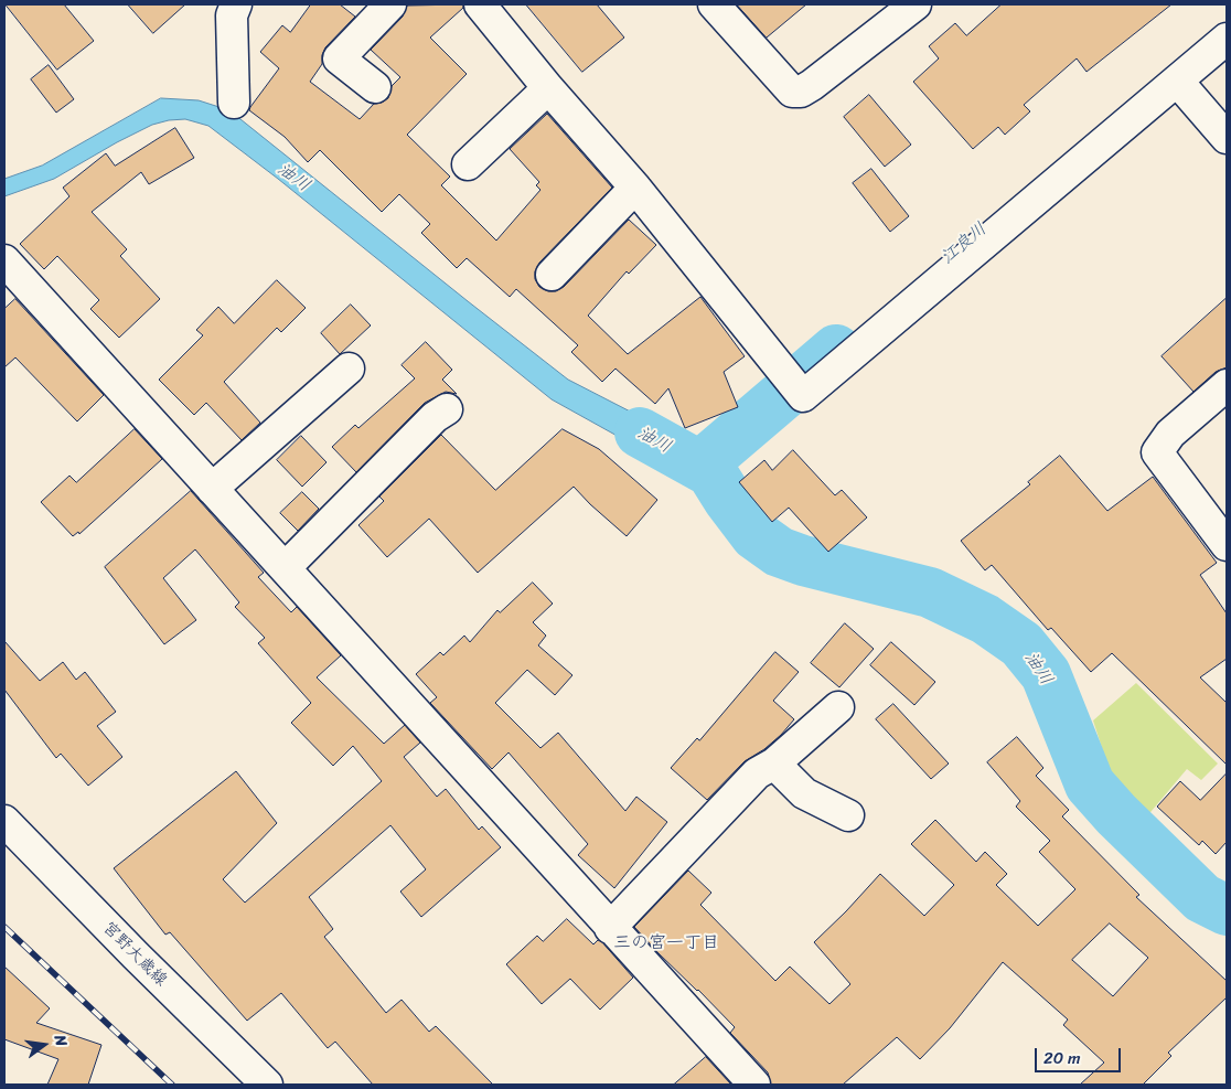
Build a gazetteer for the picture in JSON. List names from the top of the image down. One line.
{"streets":{"street":["宮野大歳線"]},"districts":["三の宮一丁目"],"water":["油川","江良川"],"scale_bar":"20 m","north":"right"}
